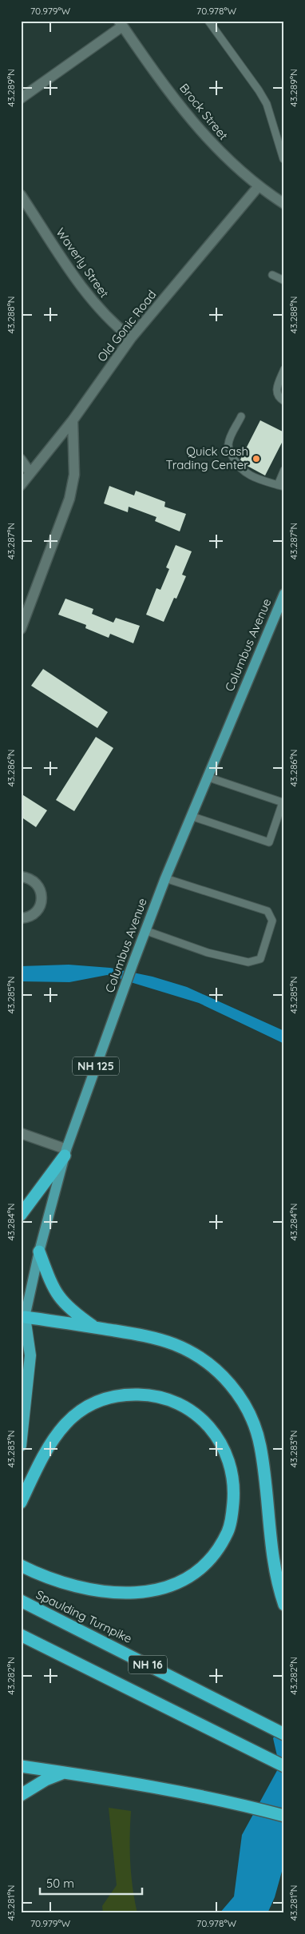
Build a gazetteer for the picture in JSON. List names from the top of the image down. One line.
{"streets":{"highway":["NH 125","Spaulding Turnpike","NH 16"],"main road":["Columbus Avenue"],"street":["Brock Street","Waverly Street","Old Gonic Road"]},"crossings":[["Brock Street","Old Gonic Road"],["Waverly Street","Old Gonic Road"],["Columbus Avenue","NH 125"]],"places":["Quick Cash Trading Center"],"scale_bar":"50 m","coordinates":["70.979°W","70.978°W","43.289°N","43.288°N","43.287°N","43.286°N","43.285°N","43.284°N","43.283°N","43.282°N","43.281°N"]}
